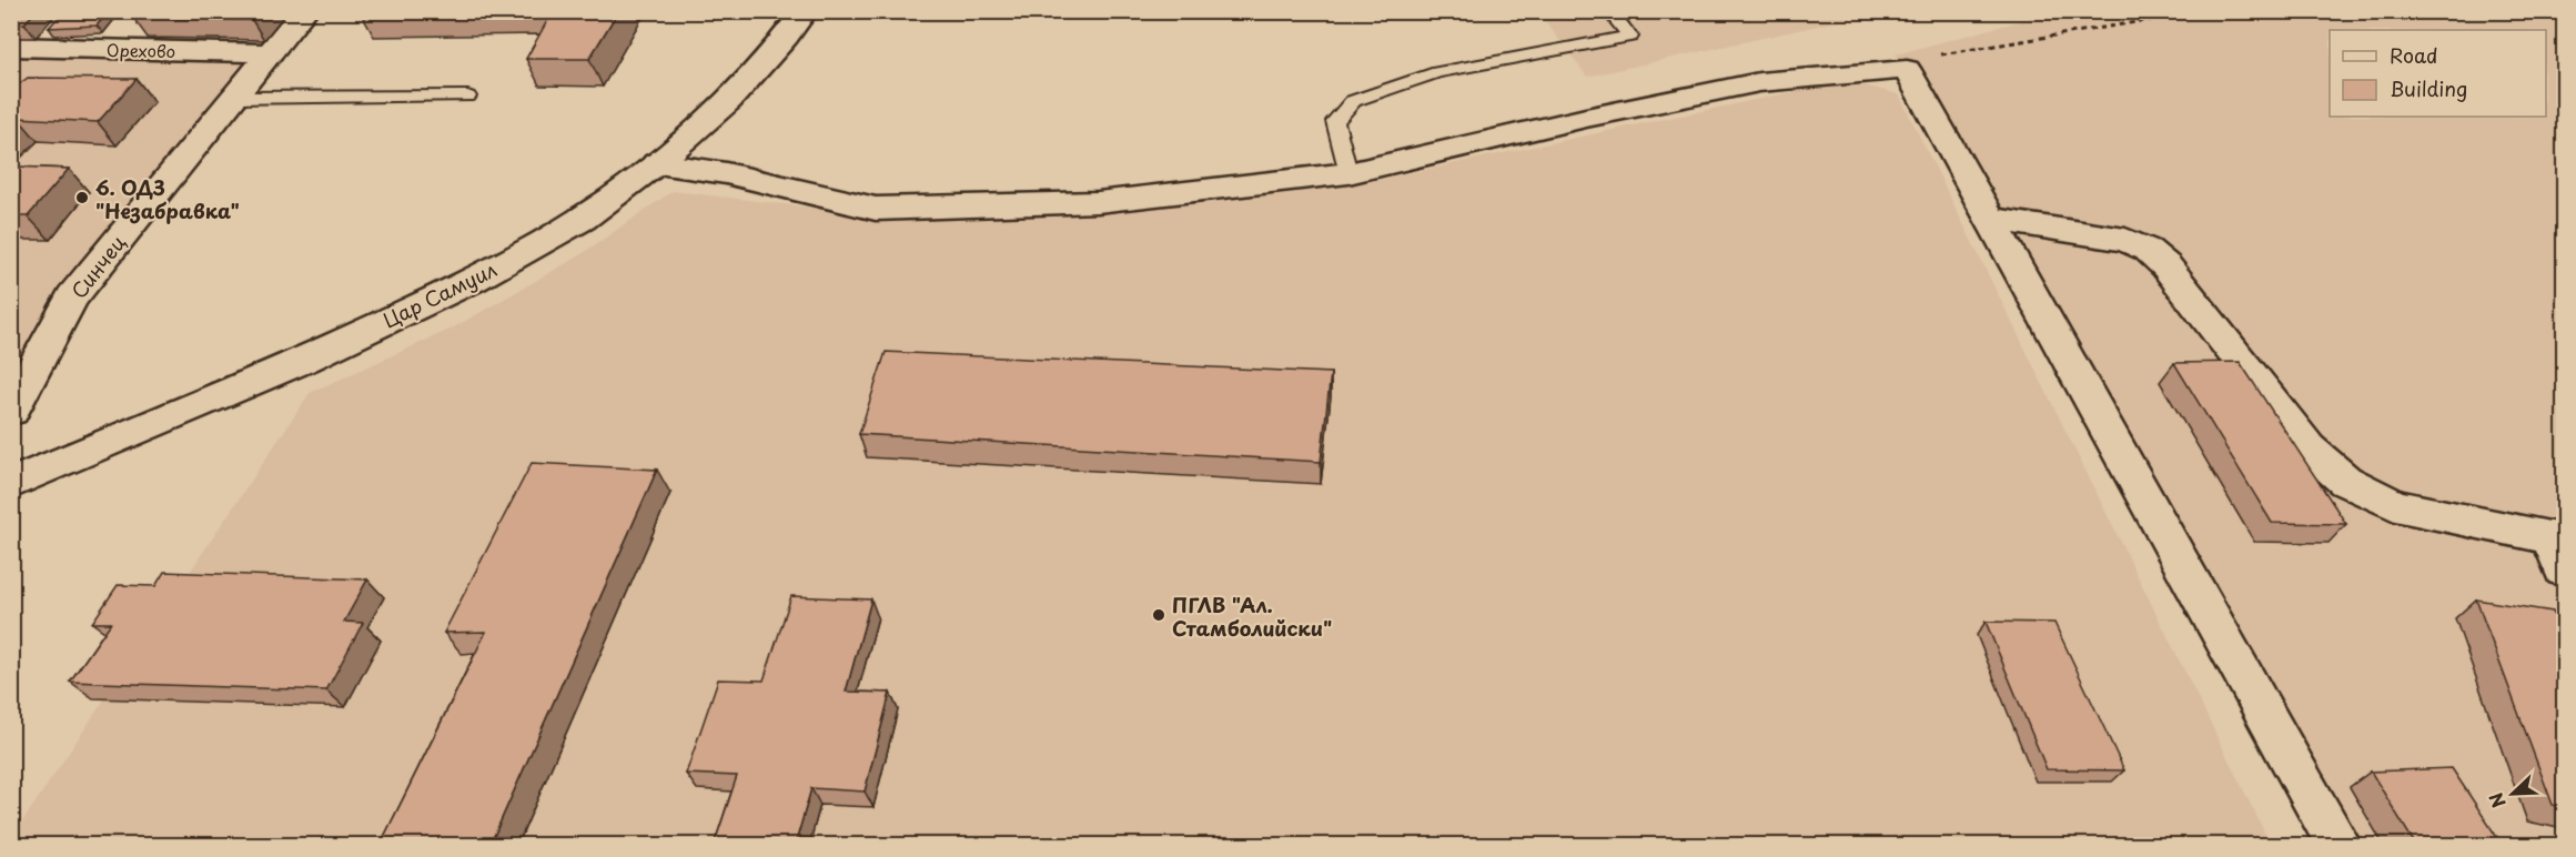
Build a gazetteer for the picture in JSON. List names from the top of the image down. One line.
{"streets":{"street":["Орехово","Синчец","Цар Самуил"]},"crossings":[["Орехово","Синчец"]],"places":["6. ОДЗ \"Незабравка\"","ПГЛВ \"Ал. Стамболийски\""],"legend":["Road","Building"],"north":"bottom left"}
